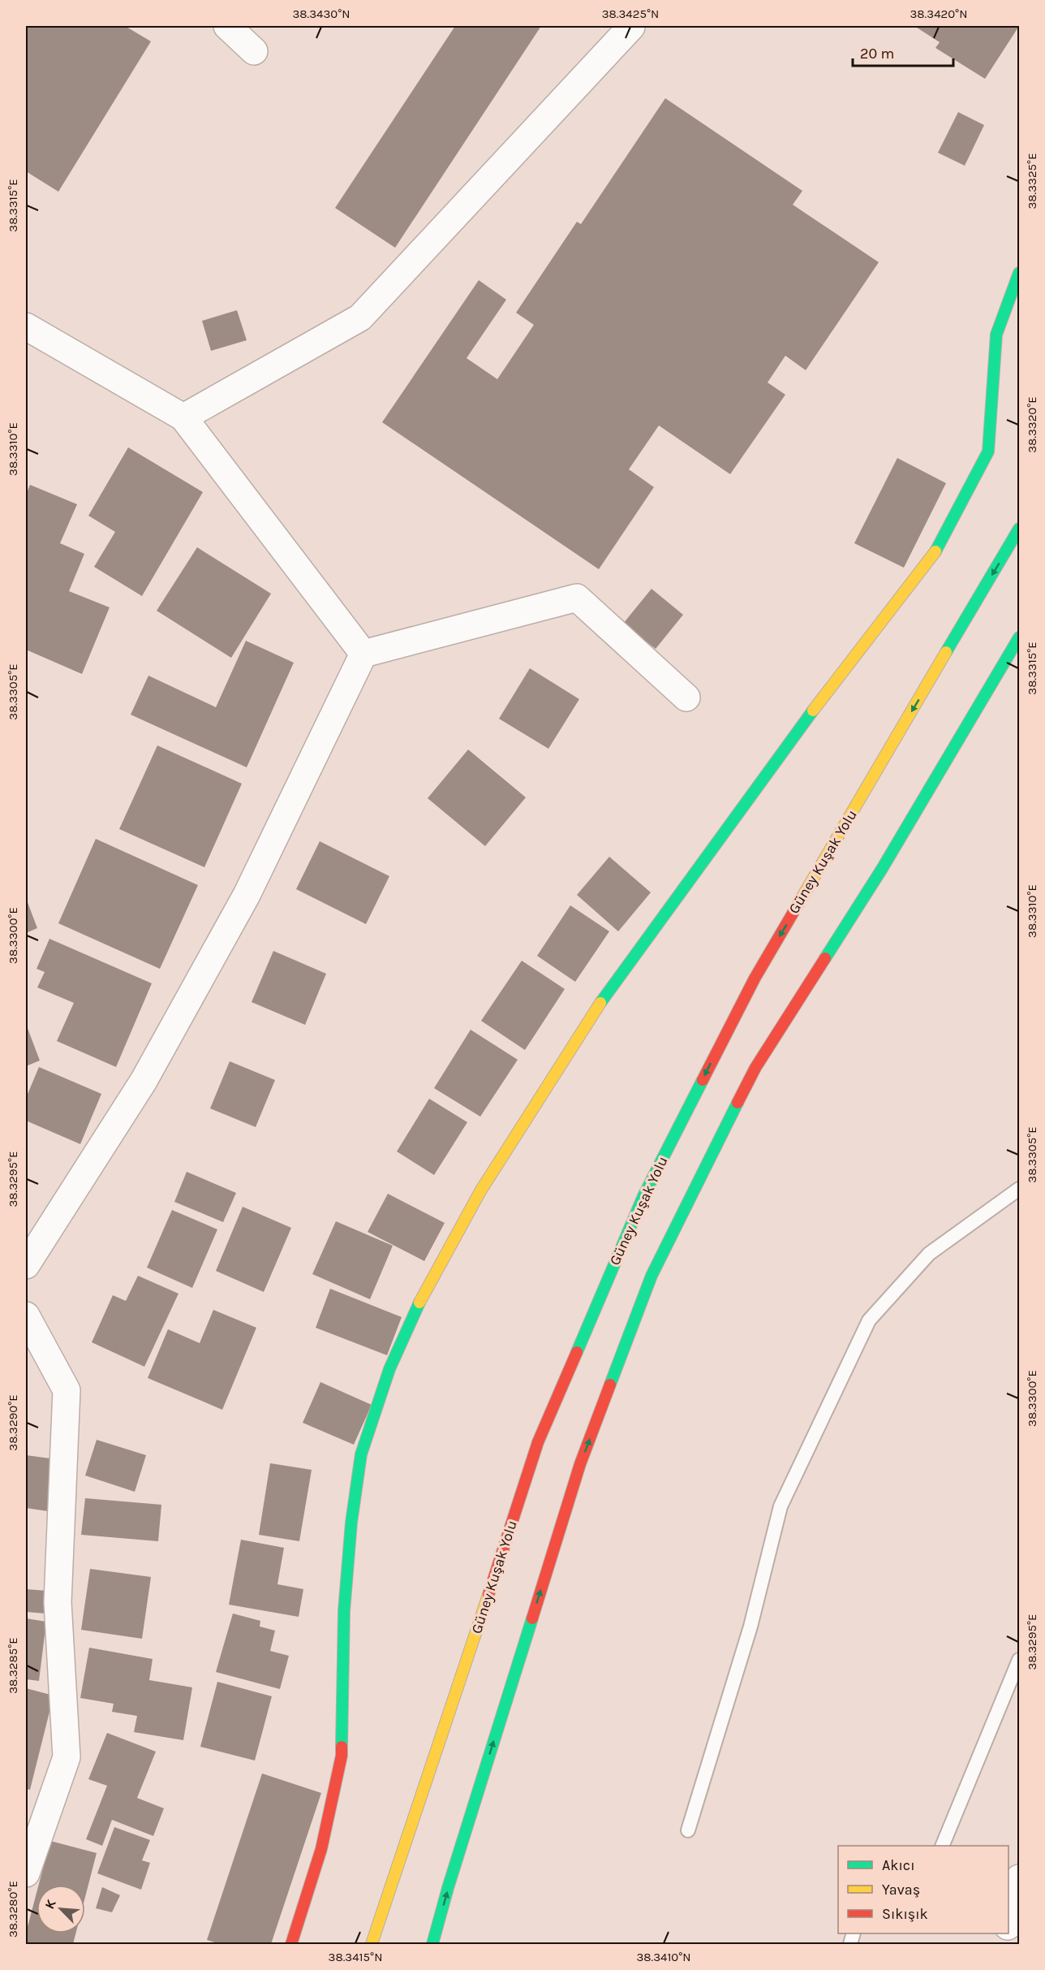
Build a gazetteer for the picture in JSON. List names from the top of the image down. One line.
{"streets":{"main road":["Güney Kuşak Yolu"]},"legend":["Akıcı","Yavaş","Sıkışık"],"scale_bar":"20 m","north":"top left","coordinates":["38.3430°N","38.3425°N","38.3420°N","38.3325°E","38.3315°E","38.3320°E","38.3310°E","38.3305°E","38.3300°E","38.3295°E","38.3290°E","38.3285°E","38.3280°E","38.3415°N","38.3410°N"]}
